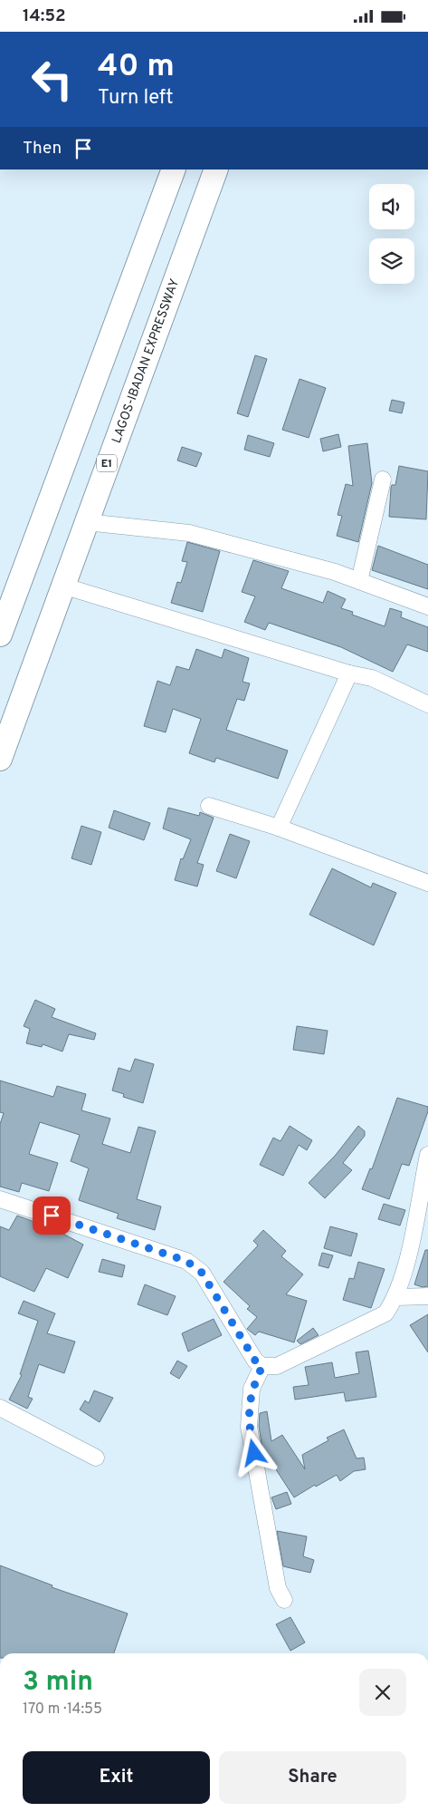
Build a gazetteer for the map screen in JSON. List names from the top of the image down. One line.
{"streets":{"highway":["LAGOS-IBADAN EXPRESSWAY","E1"]},"page":{"status":"14:52","turn":["40 m","Turn left"],"then":"Then","heading":["3 min","170 m · 14:55"],"buttons":["Exit","Share"]}}
